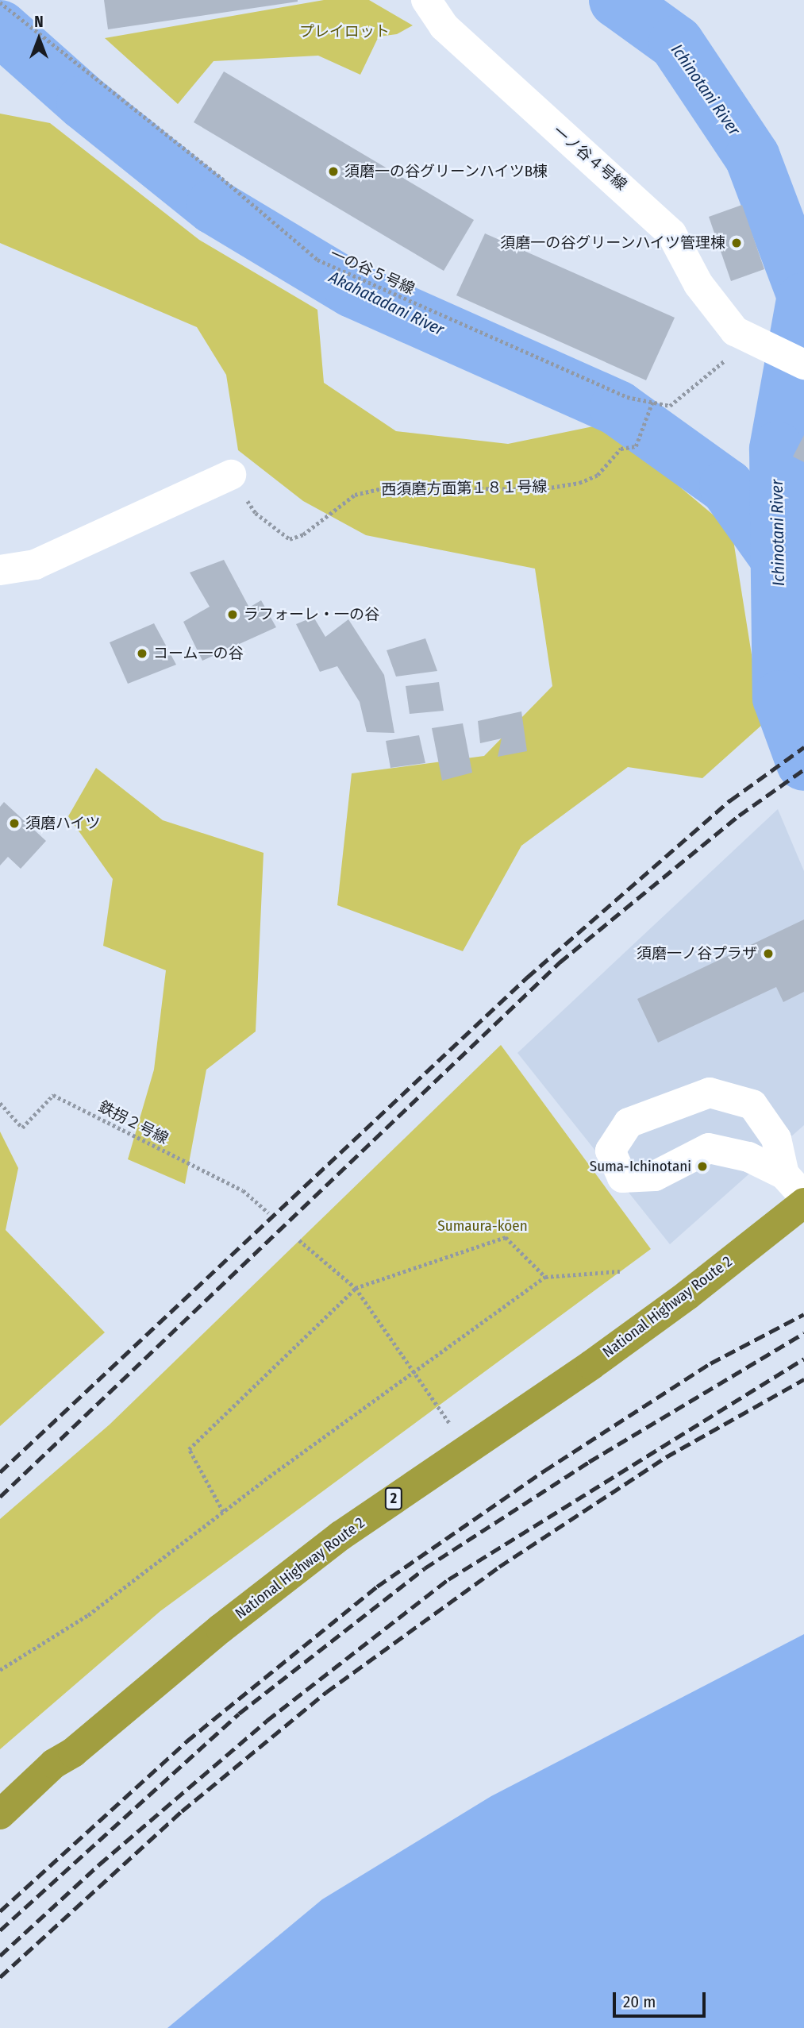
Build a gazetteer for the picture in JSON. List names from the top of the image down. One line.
{"streets":{"highway":["National Highway Route 2","2"],"street":["一ノ谷４号線"],"path":["一の谷５号線","西須磨方面第１８１号線","鉄拐２号線"]},"crossings":[["一ノ谷４号線","一の谷５号線"],["一の谷５号線","西須磨方面第１８１号線"]],"water":["Ichinotani River","Akahatadani River"],"parks":["プレイロット","Sumaura-kōen"],"places":["須磨一の谷グリーンハイツB棟","須磨一の谷グリーンハイツ管理棟","ラフォーレ・一の谷","コーム一の谷","須磨ハイツ","須磨一ノ谷プラザ","Suma-Ichinotani"],"scale_bar":"20 m","north":"top"}
